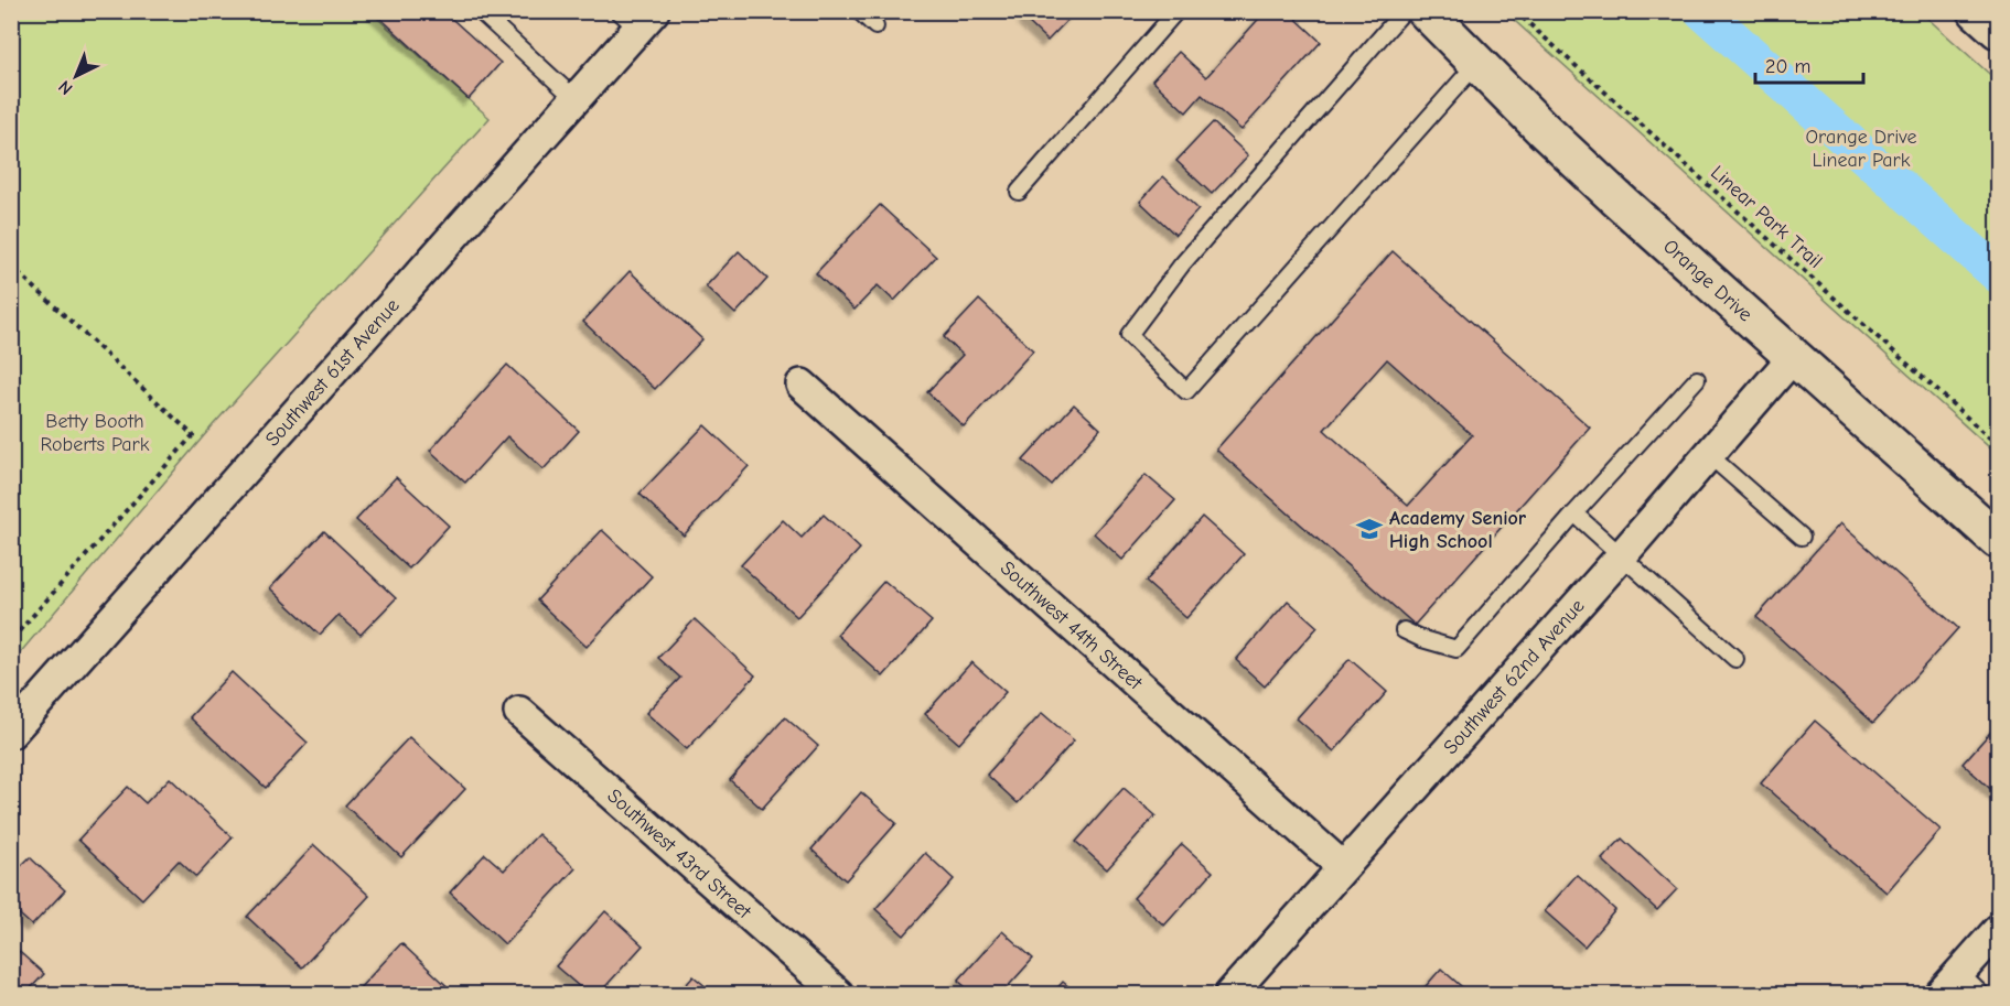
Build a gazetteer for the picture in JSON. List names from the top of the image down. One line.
{"streets":{"street":["Orange Drive","Southwest 61st Avenue","Southwest 44th Street","Southwest 62nd Avenue","Southwest 43rd Street"],"path":["Linear Park Trail"]},"crossings":[["Orange Drive","Southwest 62nd Avenue"],["Southwest 44th Street","Southwest 62nd Avenue"]],"parks":["Orange Drive Linear Park","Betty Booth Roberts Park"],"places":{"school or university":["Academy Senior High School"]},"scale_bar":"20 m","north":"bottom left"}
